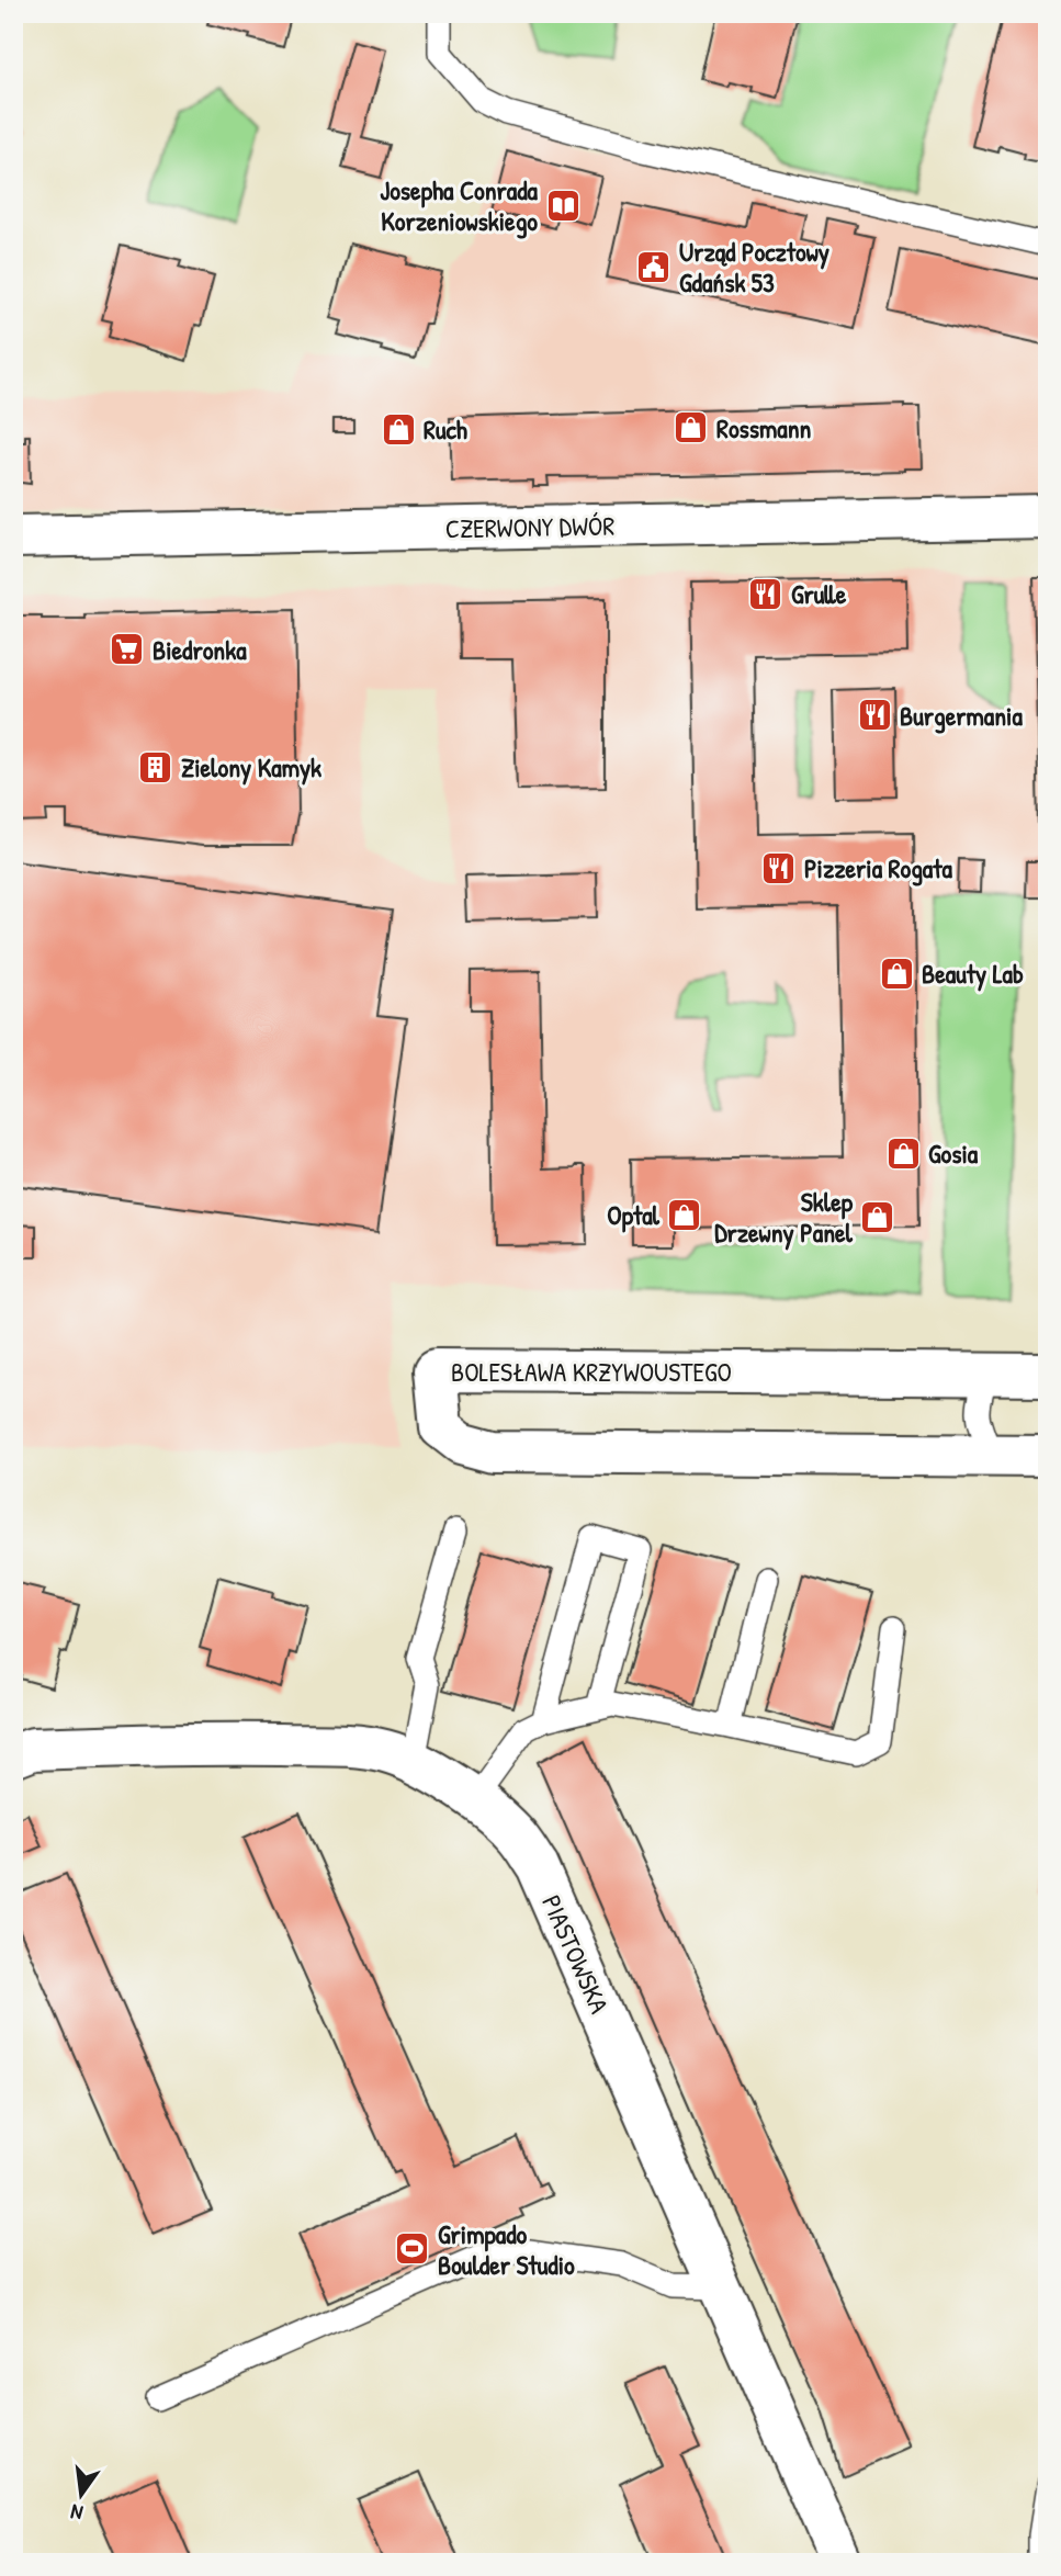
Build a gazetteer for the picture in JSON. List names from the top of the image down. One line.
{"streets":{"street":["CZERWONY DWÓR","BOLESŁAWA KRZYWOUSTEGO","PIASTOWSKA"]},"places":{"library":["Josepha Conrada Korzeniowskiego"],"public building":["Urząd Pocztowy Gdańsk 53"],"shop":["Rossmann","Ruch","Beauty Lab","Gosia","Optal","Sklep Drzewny Panel"],"restaurant":["Grulle","Burgermania","Pizzeria Rogata"],"supermarket":["Biedronka"],"building":["Zielony Kamyk"],"sports":["Grimpado Boulder Studio"]},"north":"bottom"}
